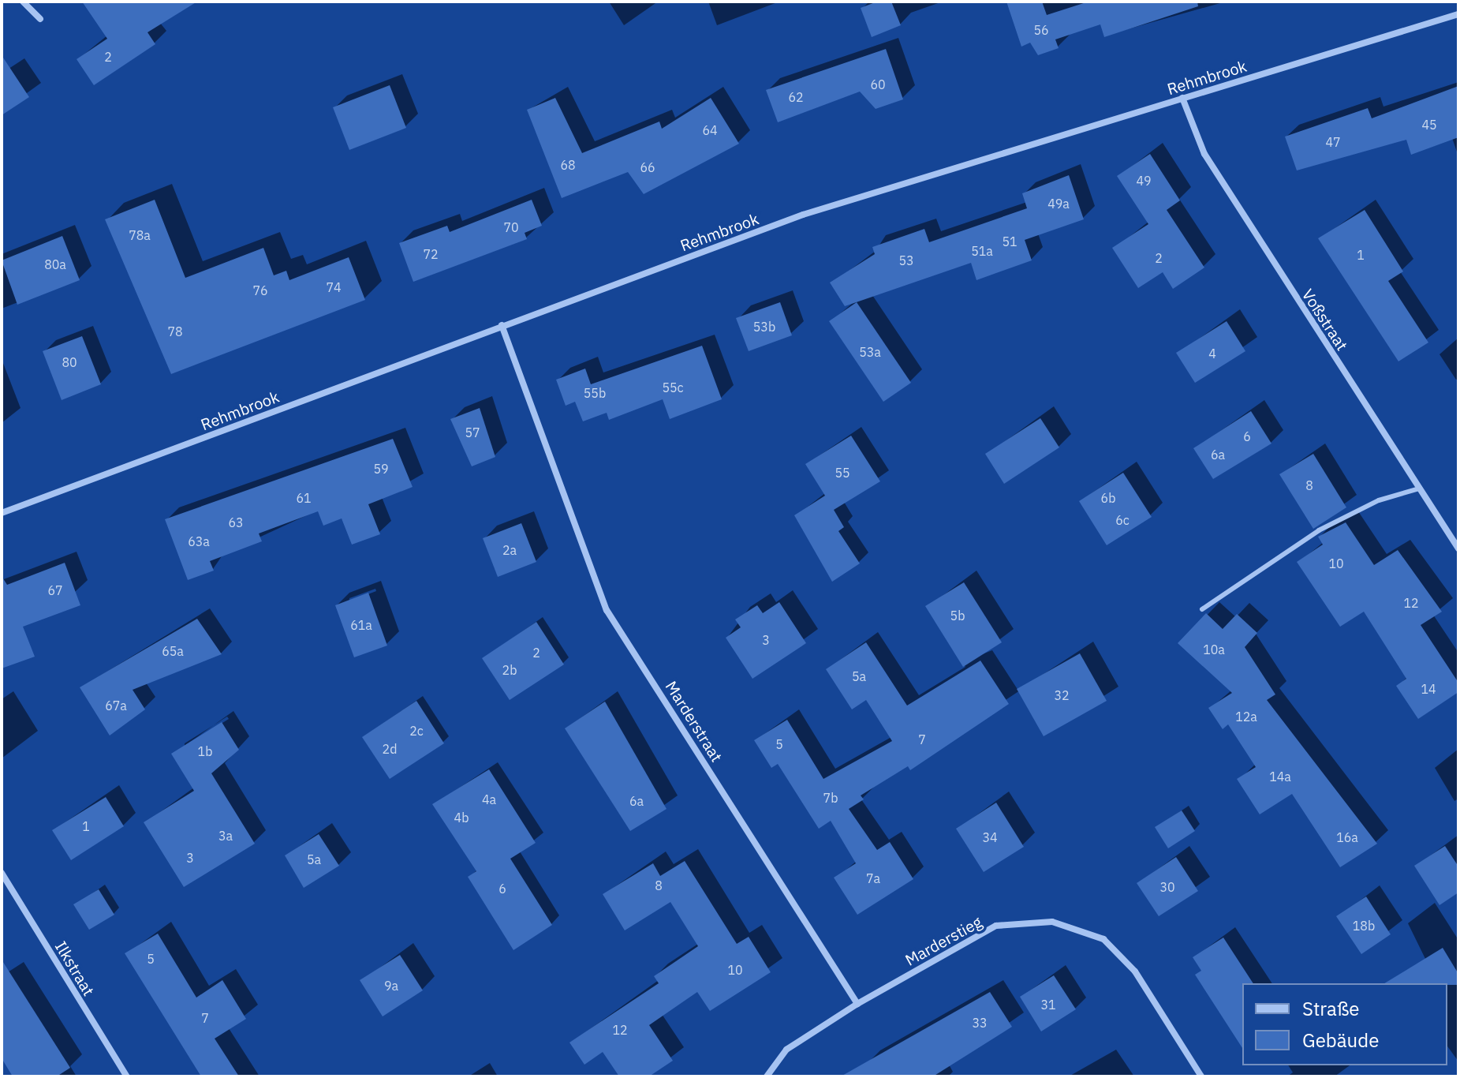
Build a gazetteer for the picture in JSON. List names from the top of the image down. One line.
{"streets":{"street":["Rehmbrook","Voßstraat","Marderstraat","Marderstieg","Ilkstraat"]},"crossings":[["Rehmbrook","Voßstraat"],["Rehmbrook","Marderstraat"],["Marderstraat","Marderstieg"]],"house_numbers":["56","2","60","62","45","64","47","68","66","49","49a","70","78a","51","51a","72","1","2","53","80a","74","76","53b","78","53a","4","80","55c","55b","57","6","6a","59","55","8","61","6b","6c","63","63a","2a","10","67","12","5b","61a","3","10a","65a","2","2b","5a","14","32","67a","12a","2c","7","5","2d","1b","14a","7b","4a","6a","4b","1","3a","34","16a","3","5a","7a","8","30","6","18b","5","10","9a","31","7","33","12"],"legend":["Straße","Gebäude"]}
